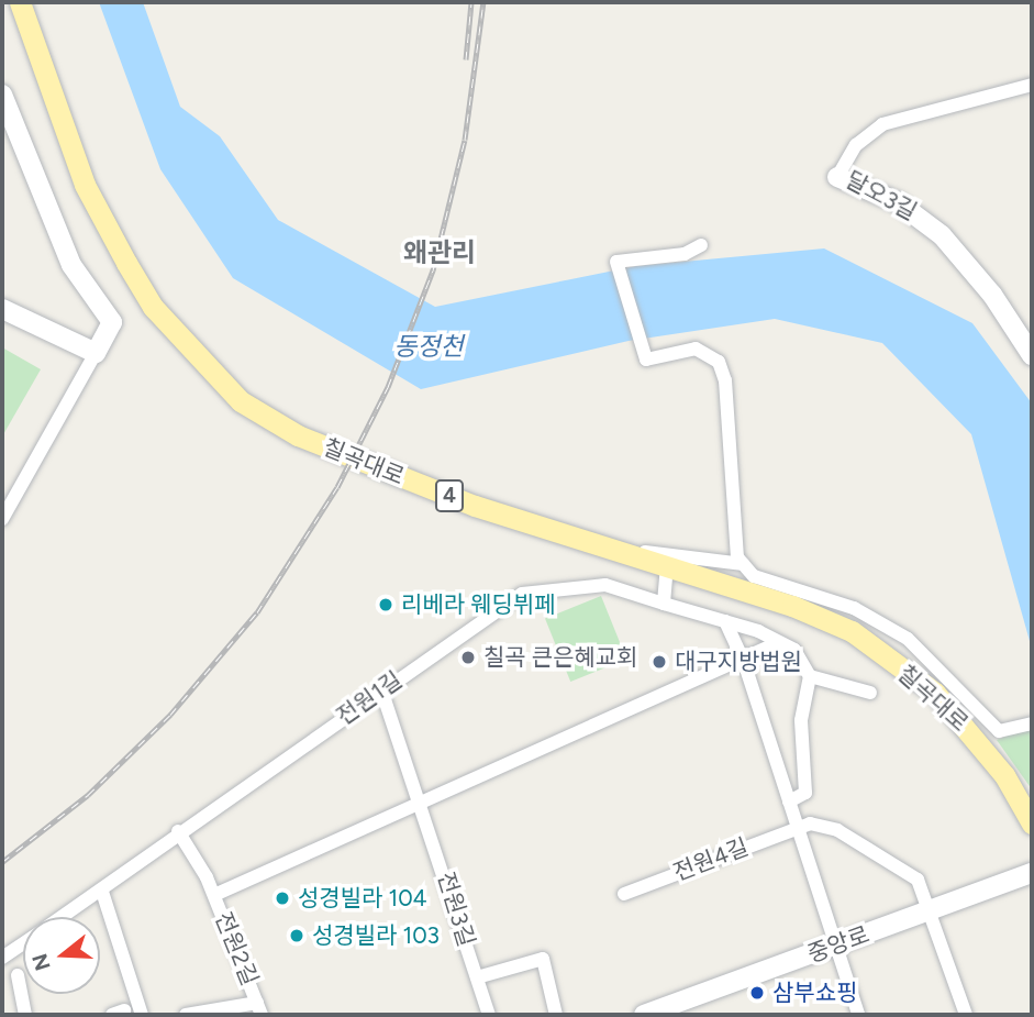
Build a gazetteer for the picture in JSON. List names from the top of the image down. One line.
{"streets":{"main road":["칠곡대로","4"],"street":["달오3길","전원1길","전원4길","전원3길","중앙로","전원2길"]},"crossings":[["전원1길","전원3길"],["전원1길","전원2길"],["전원4길","중앙로"],["전원3길","전원2길"]],"districts":["왜관리"],"water":["동정천"],"places":["리베라 웨딩뷔페","칠곡 큰은혜교회","대구지방법원","성경빌라 104","성경빌라 103","삼부쇼핑"],"north":"left"}
